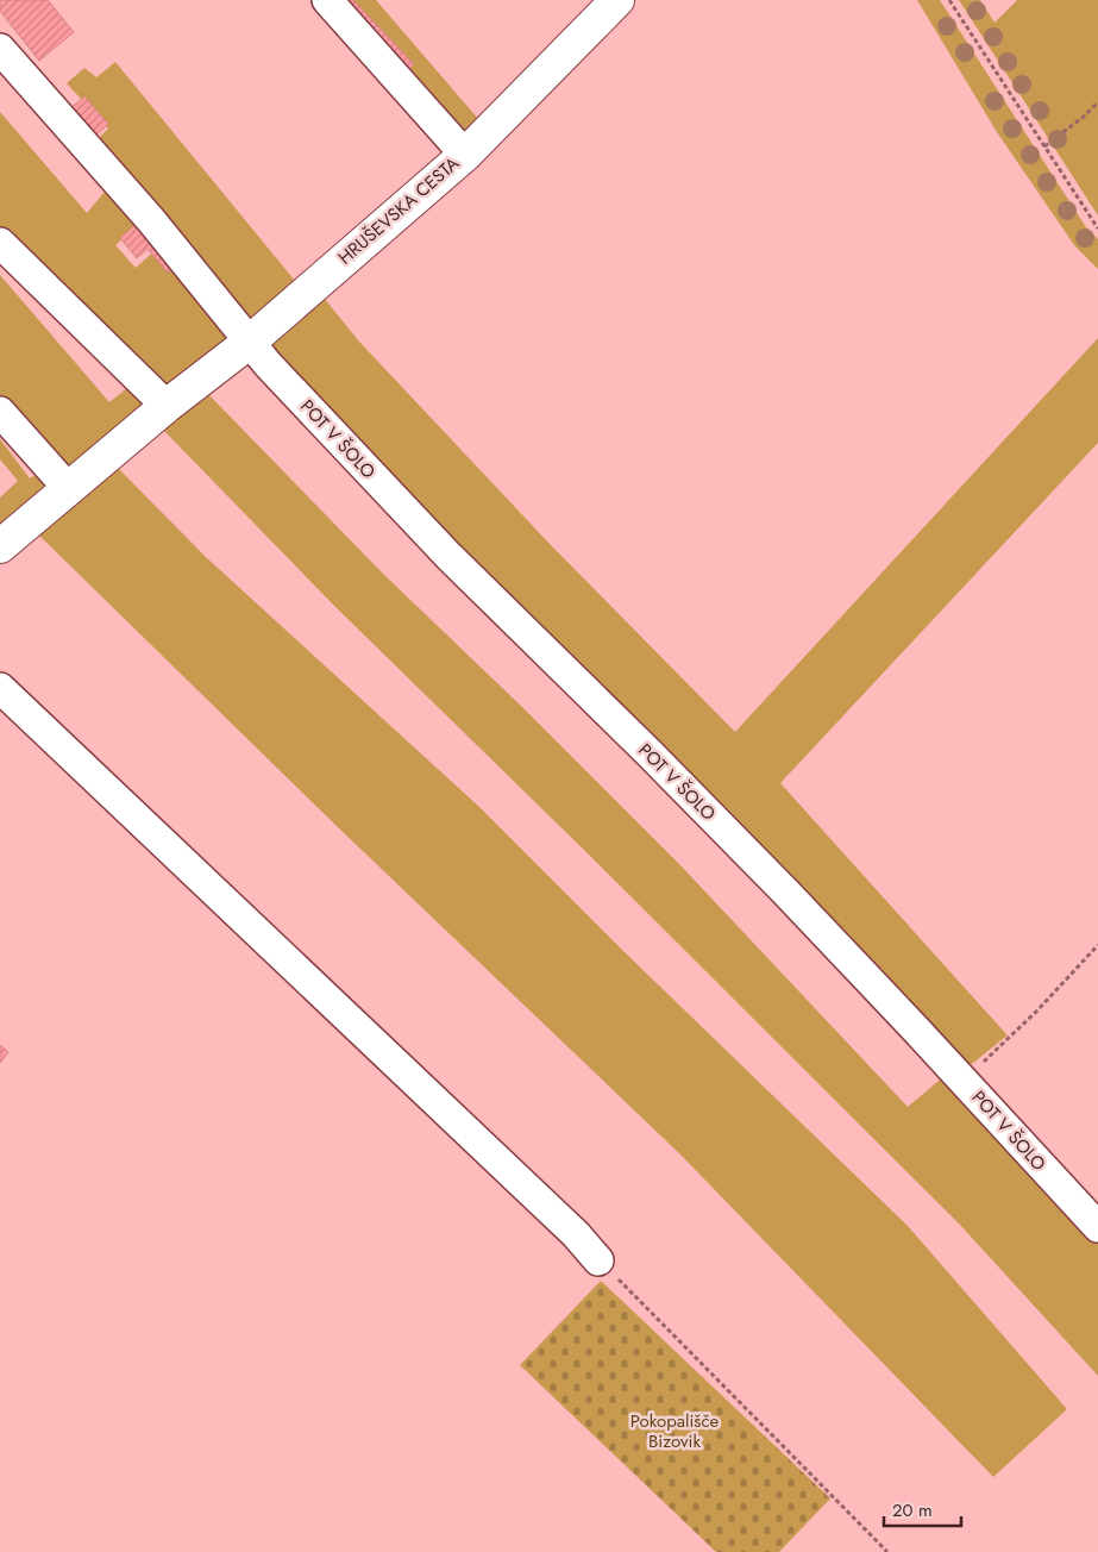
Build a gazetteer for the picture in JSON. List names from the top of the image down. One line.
{"streets":{"street":["HRUŠEVSKA CESTA","POT V ŠOLO"]},"crossings":[["HRUŠEVSKA CESTA","POT V ŠOLO"]],"parks":["Pokopališče Bizovik"],"scale_bar":"20 m"}
